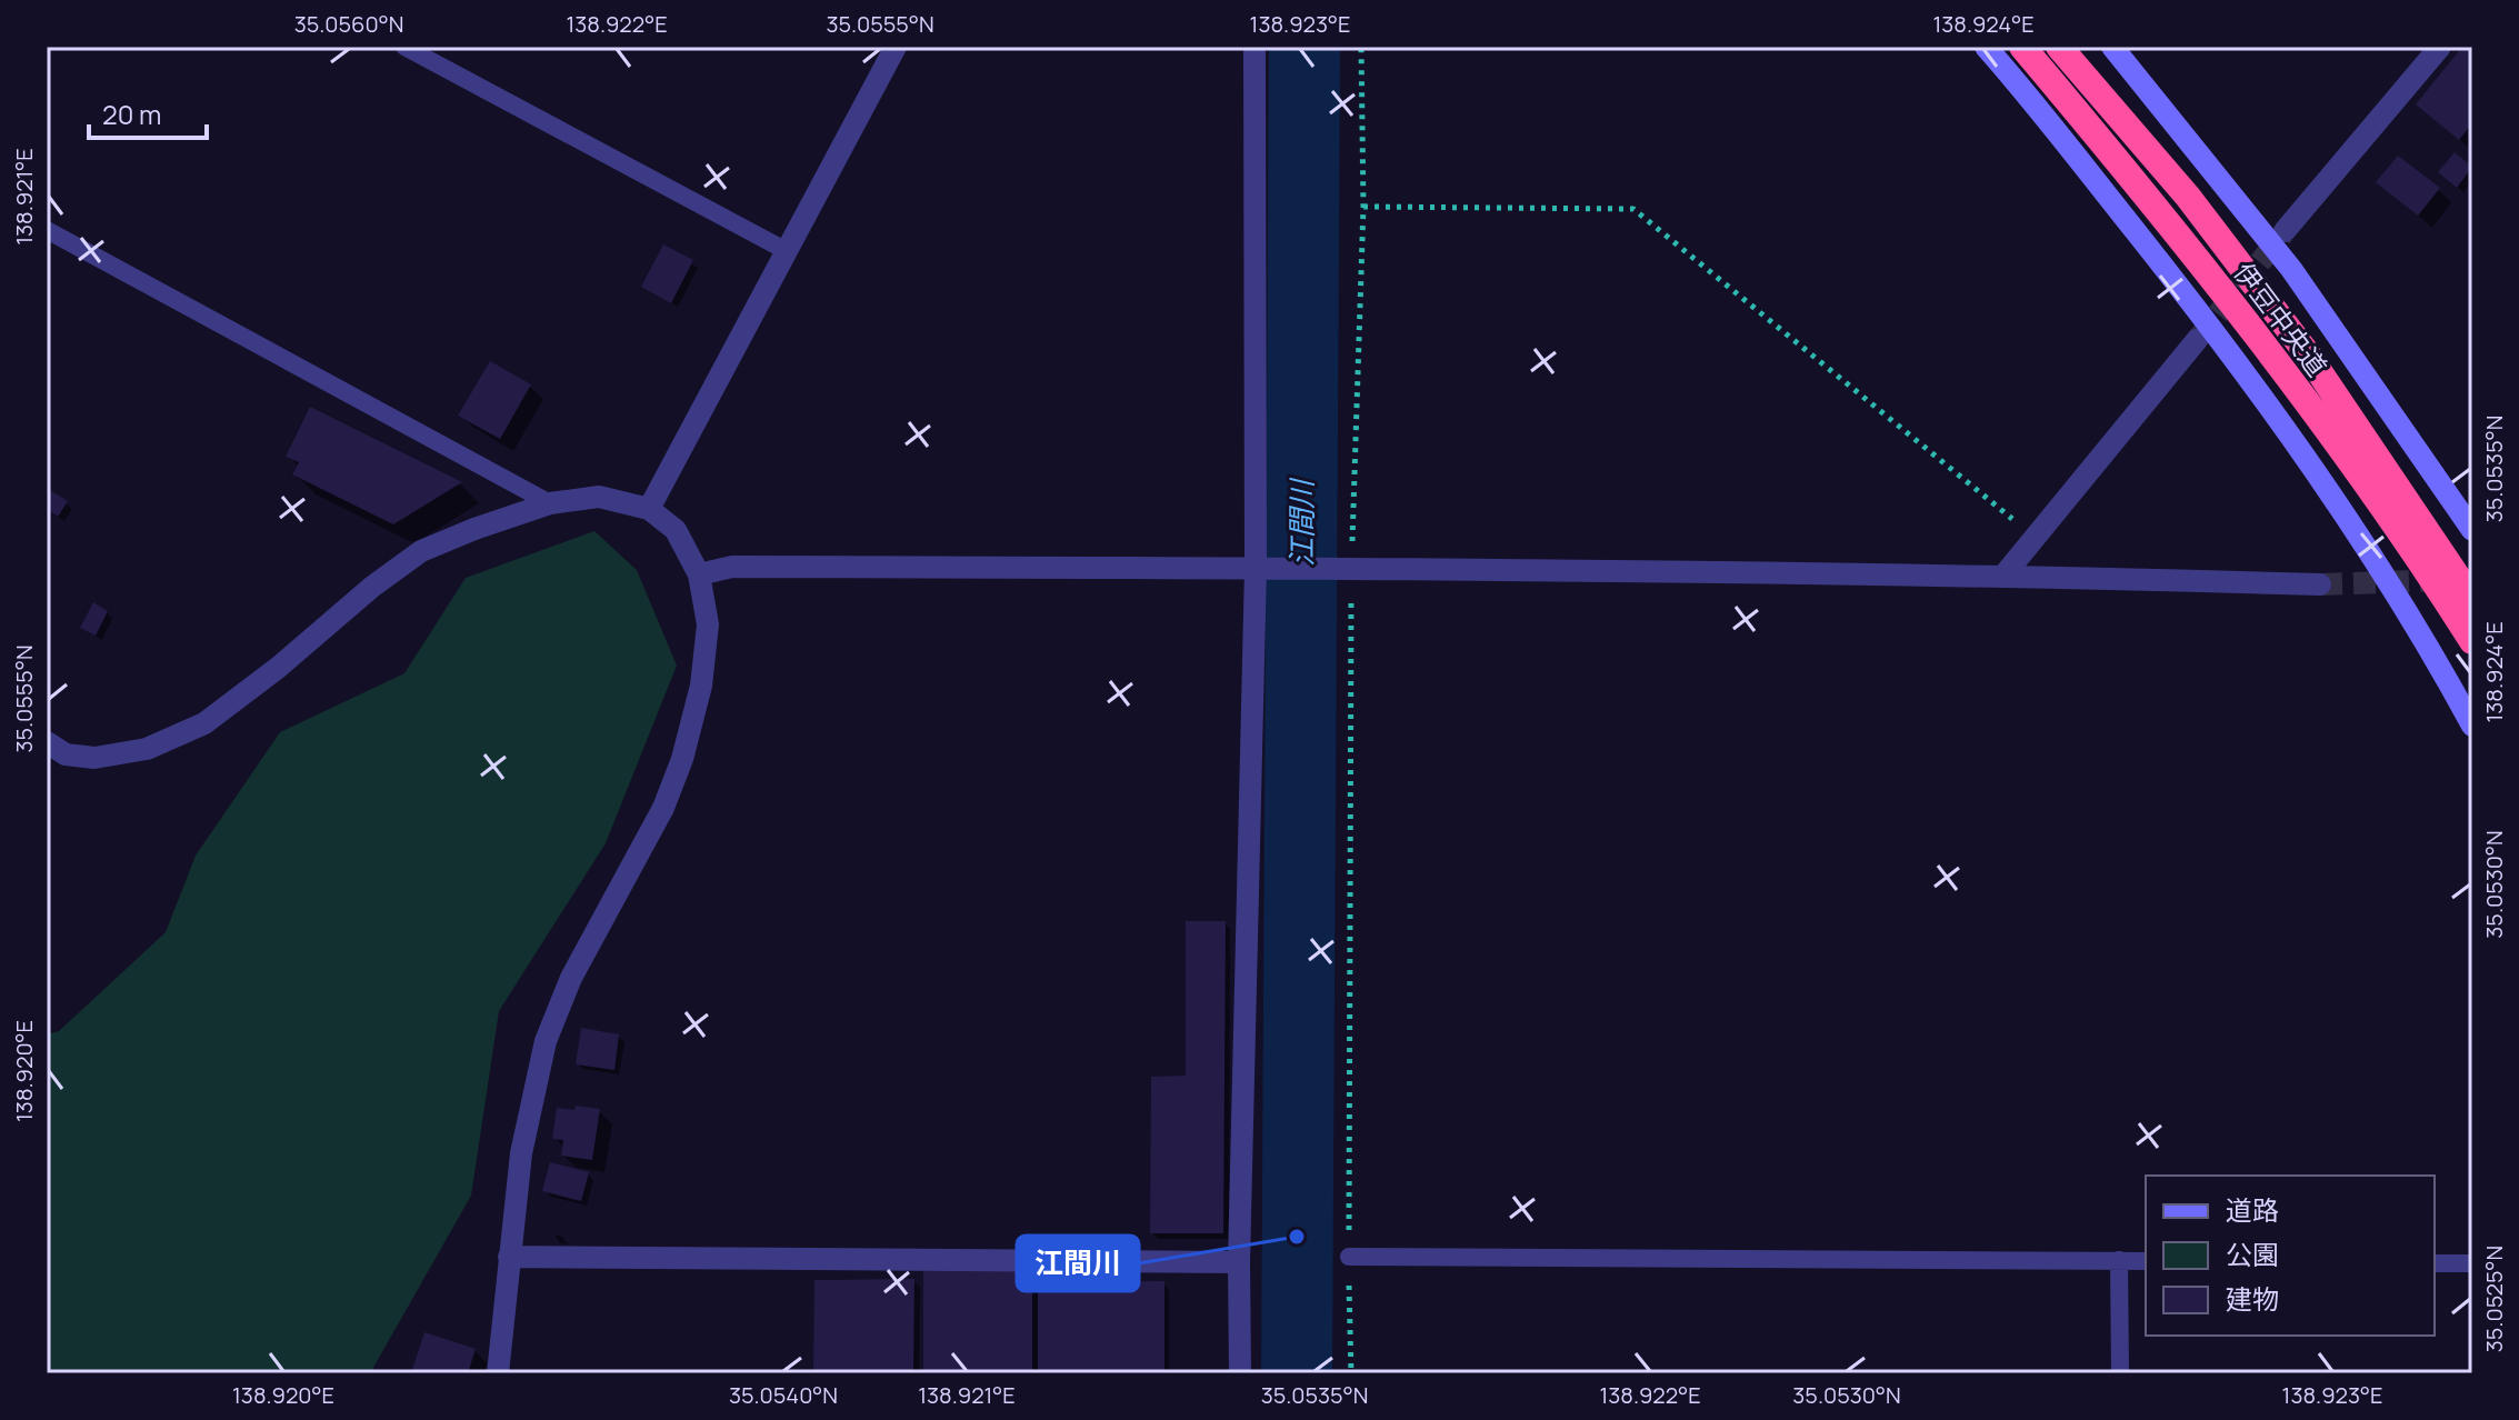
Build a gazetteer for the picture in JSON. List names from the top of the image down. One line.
{"streets":{"highway":["伊豆中央道"]},"water":["江間川"],"places":["江間川"],"legend":["道路","公園","建物"],"scale_bar":"20 m","coordinates":["35.0560°N","138.922°E","35.0555°N","138.923°E","138.924°E","138.921°E","35.0535°N","35.0530°N","138.920°E","35.0525°N","35.0540°N"]}
